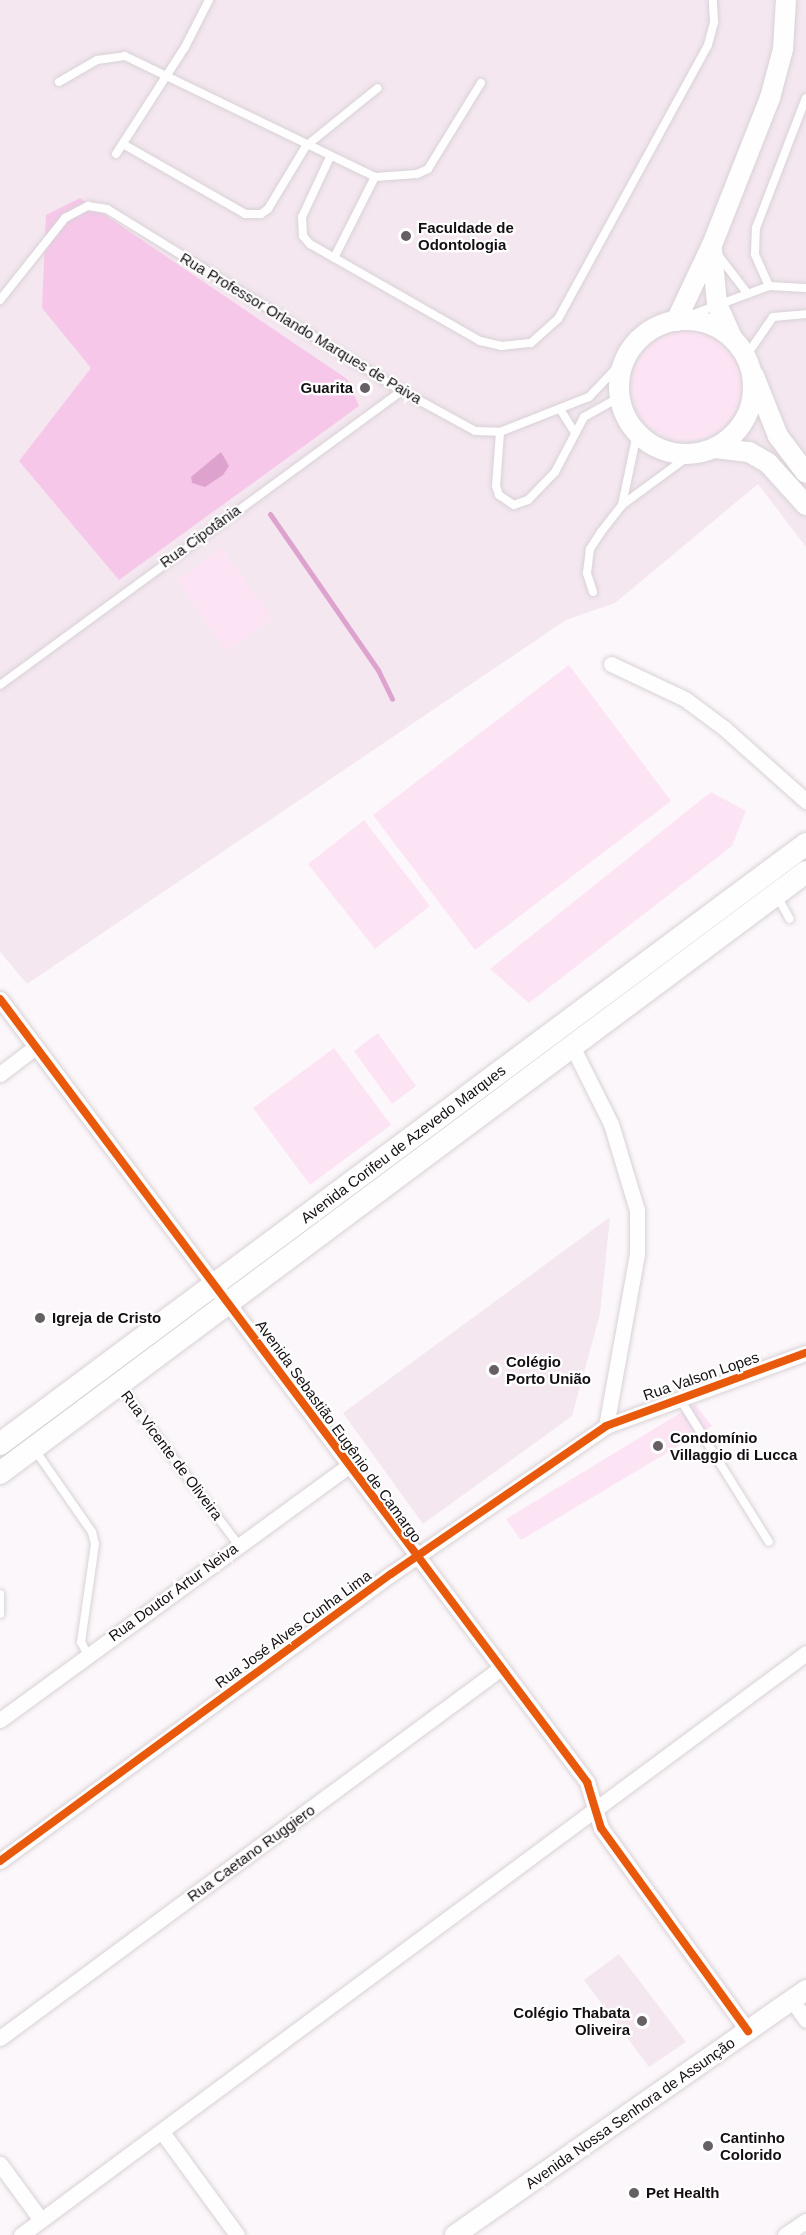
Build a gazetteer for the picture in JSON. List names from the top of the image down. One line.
{"streets":{"main road":["Avenida Corifeu de Azevedo Marques"],"street":["Rua Valson Lopes","Avenida Sebastião Eugênio de Camargo","Rua Doutor Artur Neiva","Rua José Alves Cunha Lima","Rua Caetano Ruggiero","Avenida Nossa Senhora de Assunção"],"lane":["Rua Professor Orlando Marques de Paiva","Rua Cipotânia","Rua Vicente de Oliveira"]},"crossings":[["Rua Professor Orlando Marques de Paiva","Rua Cipotânia"],["Avenida Corifeu de Azevedo Marques","Avenida Sebastião Eugênio de Camargo"],["Avenida Corifeu de Azevedo Marques","Rua Vicente de Oliveira"],["Rua Valson Lopes","Rua José Alves Cunha Lima"],["Avenida Sebastião Eugênio de Camargo","Rua Doutor Artur Neiva"],["Avenida Sebastião Eugênio de Camargo","Rua José Alves Cunha Lima"],["Avenida Sebastião Eugênio de Camargo","Rua Caetano Ruggiero"],["Avenida Sebastião Eugênio de Camargo","Avenida Nossa Senhora de Assunção"],["Rua Vicente de Oliveira","Rua Doutor Artur Neiva"]],"places":["Faculdade de Odontologia","Guarita","Igreja de Cristo","Colégio Porto União","Condomínio Villaggio di Lucca","Colégio Thabata Oliveira","Cantinho Colorido","Pet Health"]}
